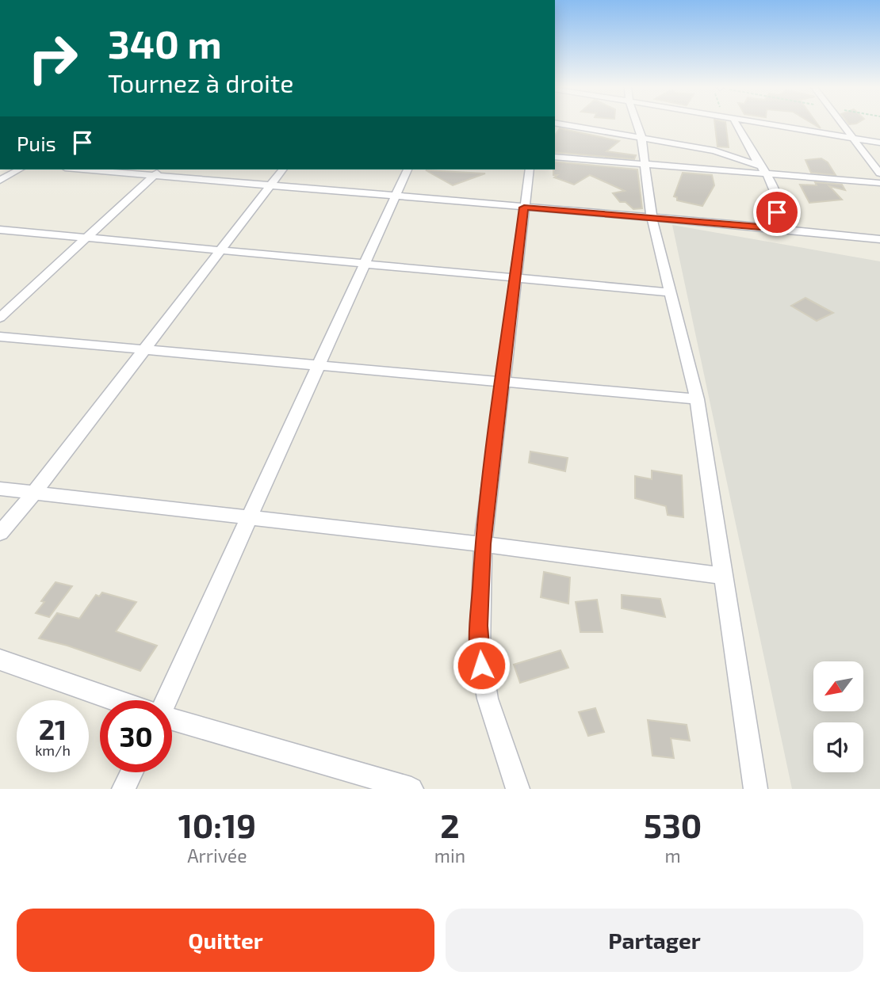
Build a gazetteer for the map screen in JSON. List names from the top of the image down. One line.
{"north":"bottom left","page":{"turn":["340 m","Tournez à droite"],"then":"Puis","speed":"21 km/h","limit":"30","eta":["10:19","Arrivée","2","min","530","m"],"buttons":["Quitter","Partager"]}}
